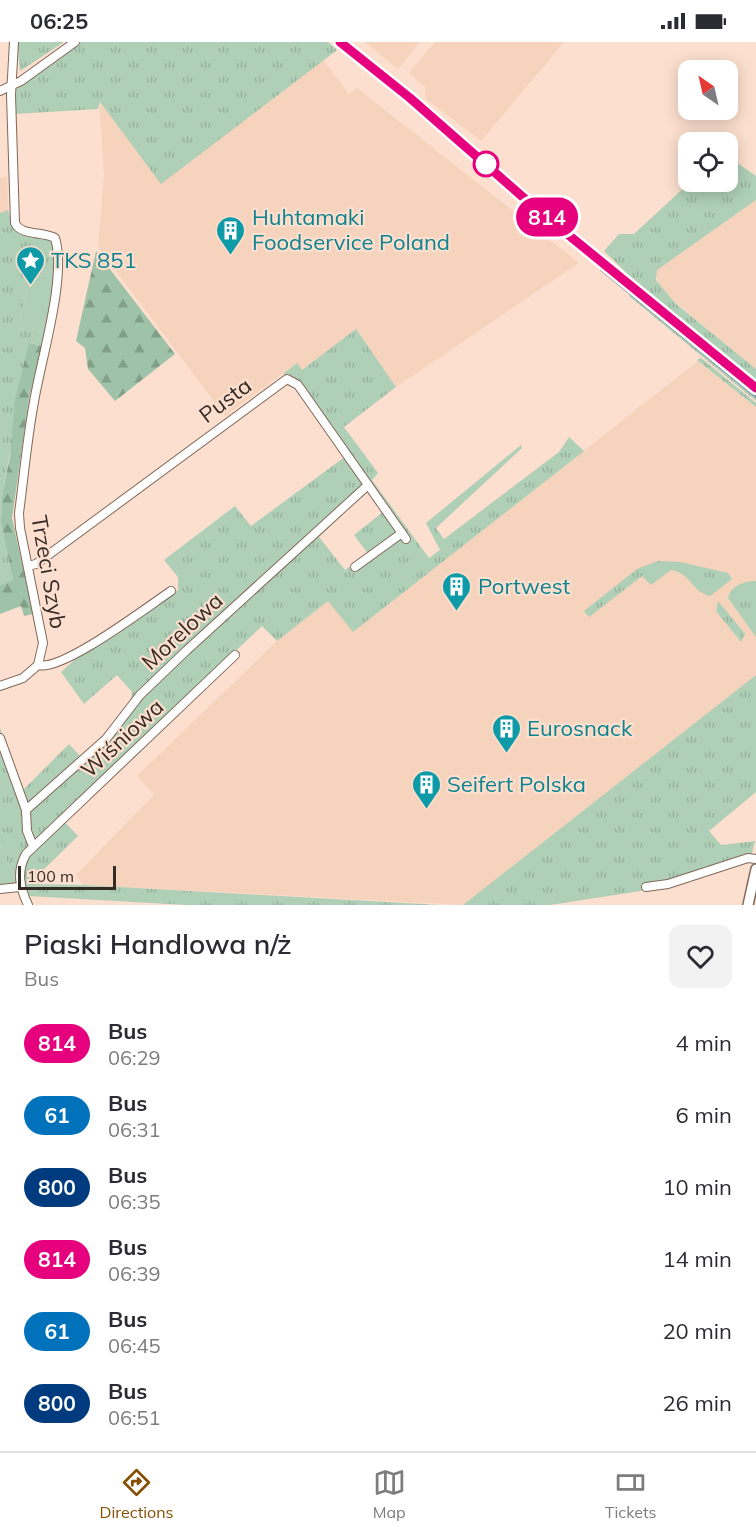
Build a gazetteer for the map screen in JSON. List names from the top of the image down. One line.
{"streets":{"street":["Pusta","Trzeci Szyb","Morelowa","Wiśniowa"]},"crossings":[["Pusta","Trzeci Szyb"],["Pusta","Morelowa"]],"places":{"building":["Huhtamaki Foodservice Poland","Portwest","Eurosnack","Seifert Polska"],"place":["TKS 851"]},"lines":["bus line 814"],"scale_bar":"100 m","north":"top left","page":{"status":"06:25","on_map":"814","scale":"100 m","heading":["Piaski Handlowa n/ż","Bus"],"list":[{"mark":"814","name":"Bus","note":"06:29","value":"4 min"},{"mark":"61","name":"Bus","note":"06:31","value":"6 min"},{"mark":"800","name":"Bus","note":"06:35","value":"10 min"},{"mark":"814","name":"Bus","note":"06:39","value":"14 min"},{"mark":"61","name":"Bus","note":"06:45","value":"20 min"},{"mark":"800","name":"Bus","note":"06:51","value":"26 min"}],"tabs":["Directions","Map","Tickets"]}}
